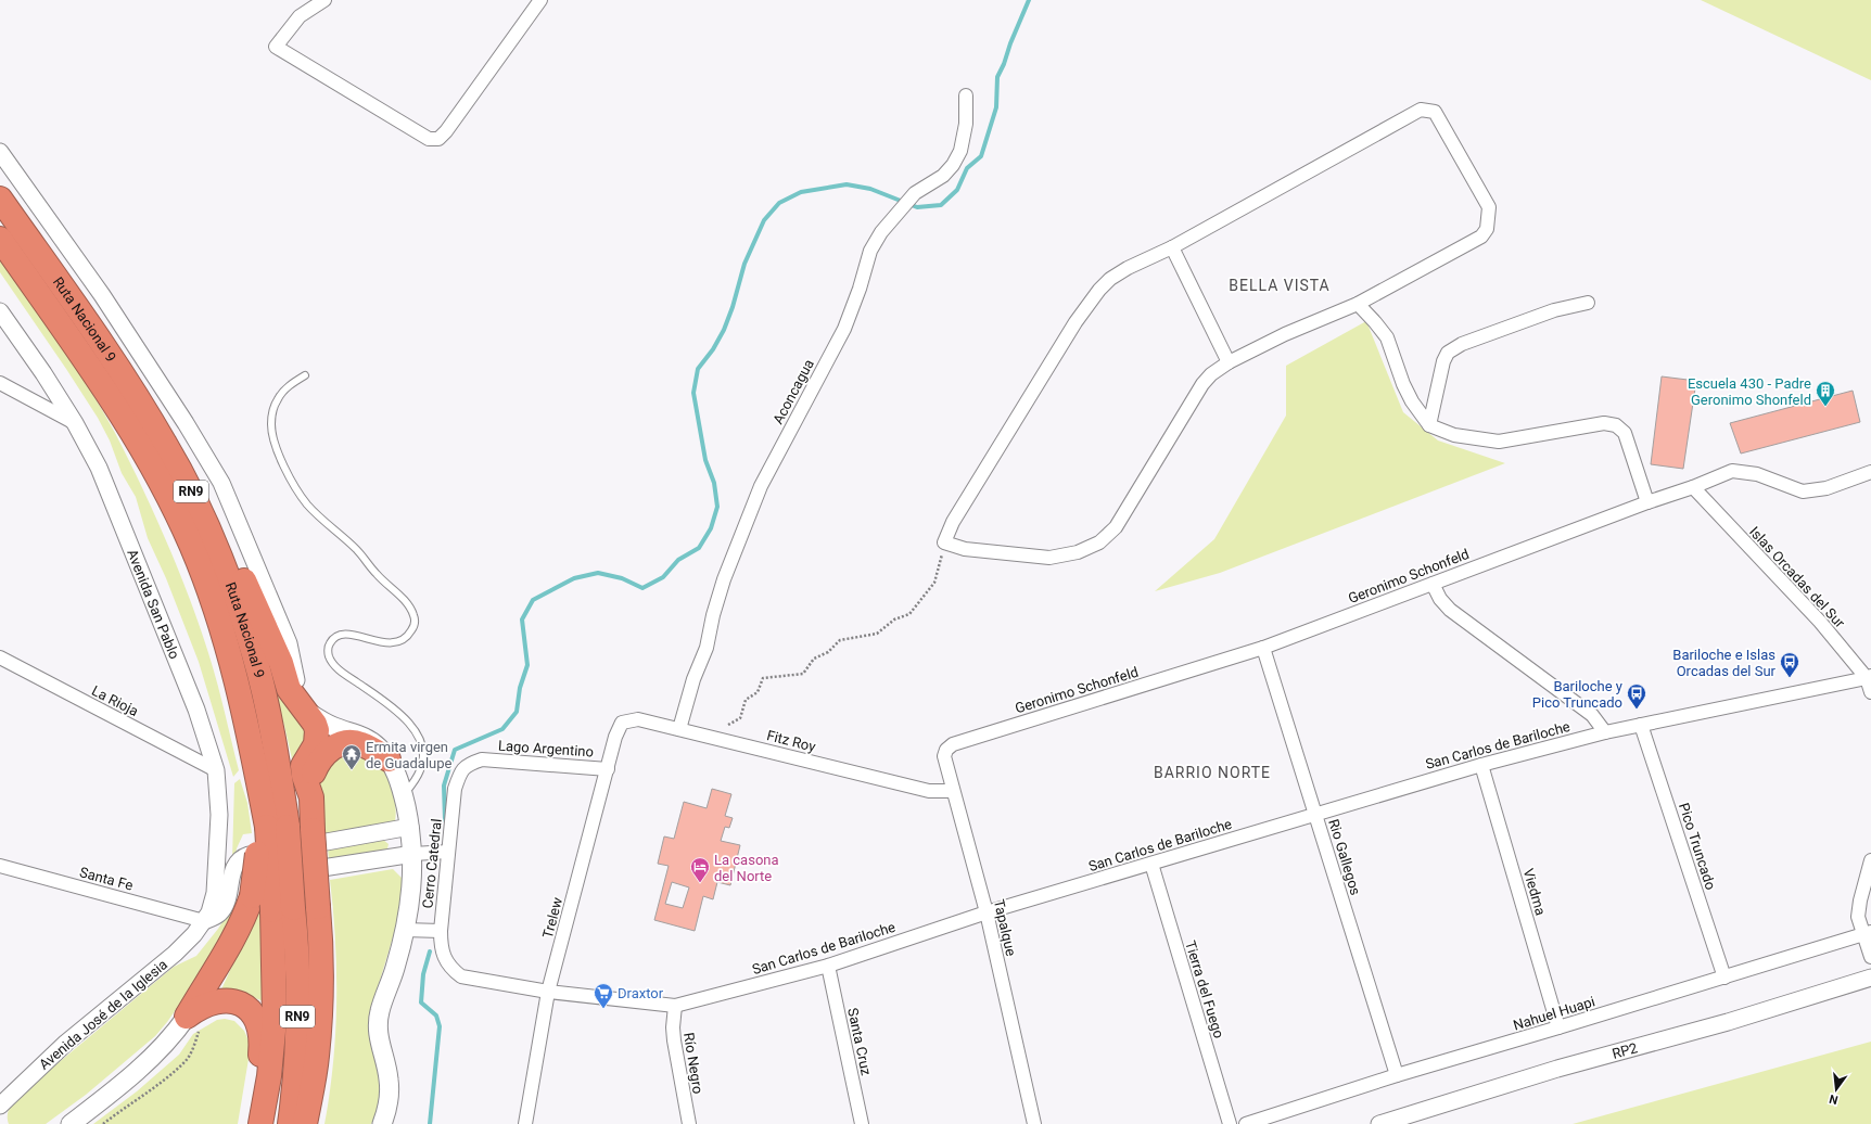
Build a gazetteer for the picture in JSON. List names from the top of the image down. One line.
{"streets":{"highway":["Ruta Nacional 9","RN9"],"street":["Aconcagua","Geronimo Schonfeld","Islas Orcadas del Sur","Avenida San Pablo","La Rioja","Fitz Roy","San Carlos de Bariloche","Lago Argentino","Pico Truncado","Rio Gallegos","Cerro Catedral","Santa Fe","Viedma","Trelew","Tapalque","Tierra del Fuego","Nahuel Huapi","Avenida José de la Iglesia","Santa Cruz","RP2","Río Negro"]},"crossings":[["Aconcagua","Fitz Roy"],["Geronimo Schonfeld","Islas Orcadas del Sur"],["Geronimo Schonfeld","Rio Gallegos"],["Geronimo Schonfeld","Tapalque"],["Islas Orcadas del Sur","San Carlos de Bariloche"],["Avenida San Pablo","La Rioja"],["Avenida San Pablo","Santa Fe"],["Avenida San Pablo","Avenida José de la Iglesia"],["Fitz Roy","Trelew"],["Fitz Roy","Tapalque"],["San Carlos de Bariloche","Pico Truncado"],["San Carlos de Bariloche","Rio Gallegos"],["San Carlos de Bariloche","Cerro Catedral"],["San Carlos de Bariloche","Viedma"],["San Carlos de Bariloche","Trelew"],["San Carlos de Bariloche","Tapalque"],["San Carlos de Bariloche","Tierra del Fuego"],["San Carlos de Bariloche","Santa Cruz"],["San Carlos de Bariloche","Río Negro"],["Lago Argentino","Cerro Catedral"],["Lago Argentino","Trelew"],["Pico Truncado","Nahuel Huapi"],["Rio Gallegos","Nahuel Huapi"],["Santa Fe","Avenida José de la Iglesia"],["Viedma","Nahuel Huapi"]],"districts":["BELLA VISTA","BARRIO NORTE"],"places":{"building":["Escuela 430 - Padre Geronimo Shonfeld"],"bus stop":["Bariloche e Islas Orcadas del Sur","Bariloche y Pico Truncado"],"temple":["Ermita virgen de Guadalupe"],"hotel":["La casona del Norte"],"supermarket":["Draxtor"]},"north":"bottom"}
